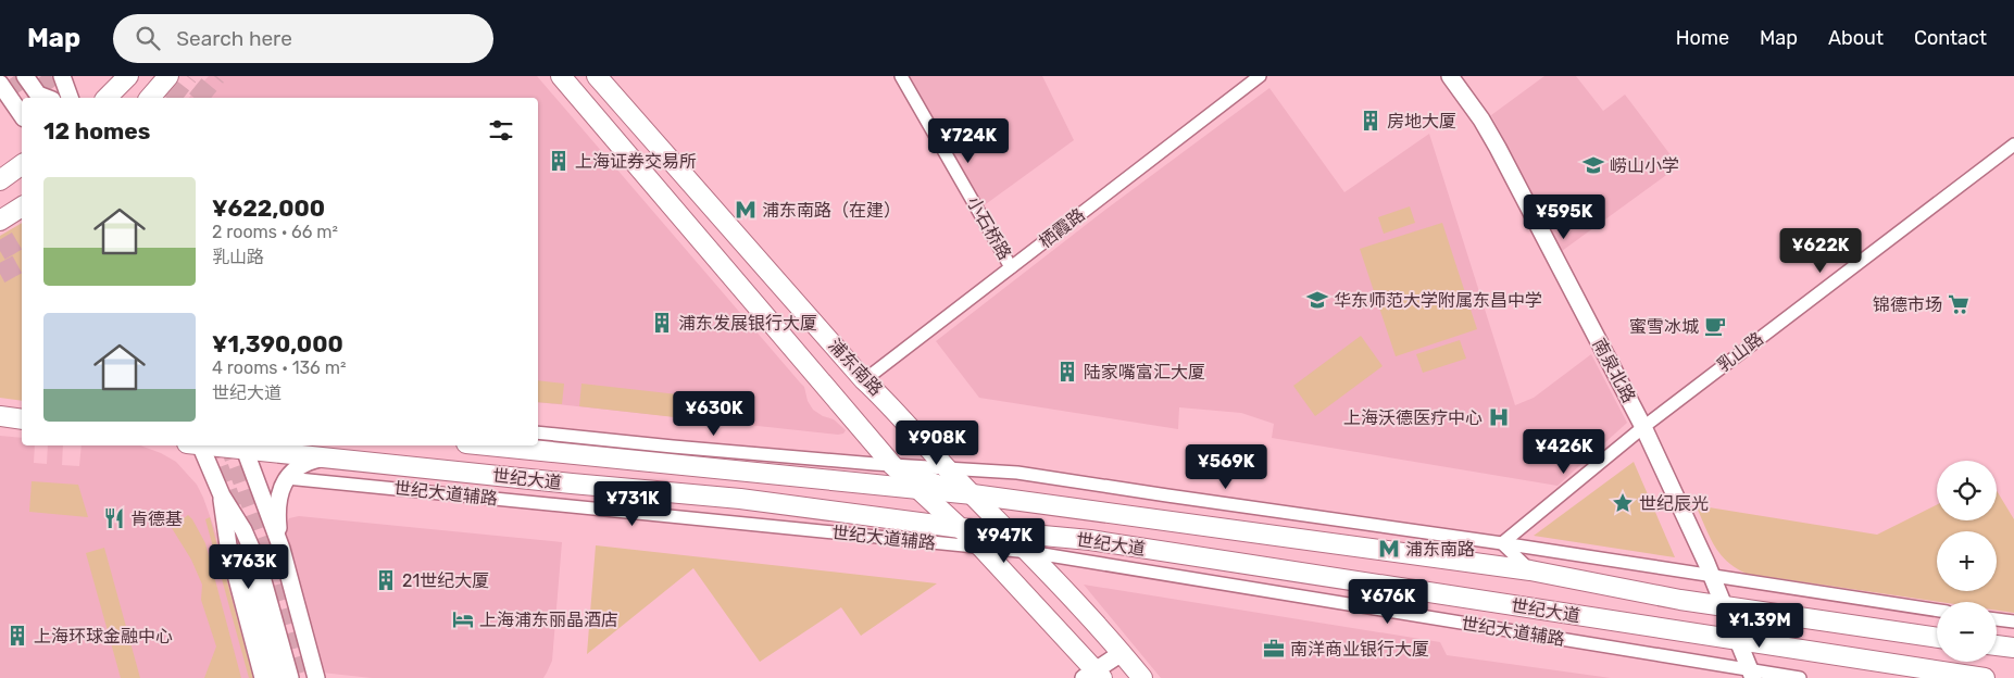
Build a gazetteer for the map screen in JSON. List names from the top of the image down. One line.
{"streets":{"main road":["浦东南路","南泉北路","世纪大道"],"street":["小石桥路","栖霞路","乳山路","世纪大道辅路"]},"crossings":[["小石桥路","栖霞路"],["栖霞路","浦东南路"],["乳山路","南泉北路"],["浦东南路","世纪大道"],["浦东南路","世纪大道辅路"],["南泉北路","世纪大道"],["南泉北路","世纪大道辅路"]],"places":{"building":["房地大厦","上海证券交易所","浦东发展银行大厦","陆家嘴富汇大厦","21世纪大厦","上海环球金融中心"],"school or university":["崂山小学","华东师范大学附属东昌中学"],"metro station":["浦东南路（在建）","浦东南路"],"supermarket":["锦德市场"],"cafe":["蜜雪冰城"],"hospital":["上海沃德医疗中心"],"place":["世纪辰光"],"restaurant":["肯德基"],"hotel":["上海浦东丽晶酒店"],"office":["南洋商业银行大厦"]},"page":{"header":"Map","search":"Search here","nav":["Home","Map","About","Contact"],"heading":"12 homes","price":["¥724K","¥595K","¥622K","¥630K","¥908K","¥426K","¥569K","¥731K","¥947K","¥763K","¥676K","¥1.39M"],"list":[{"name":"¥622,000","note":"2 rooms · 66 m² · 乳山路"},{"name":"¥1,390,000","note":"4 rooms · 136 m² · 世纪大道"}],"map_buttons":["+","−"]}}
